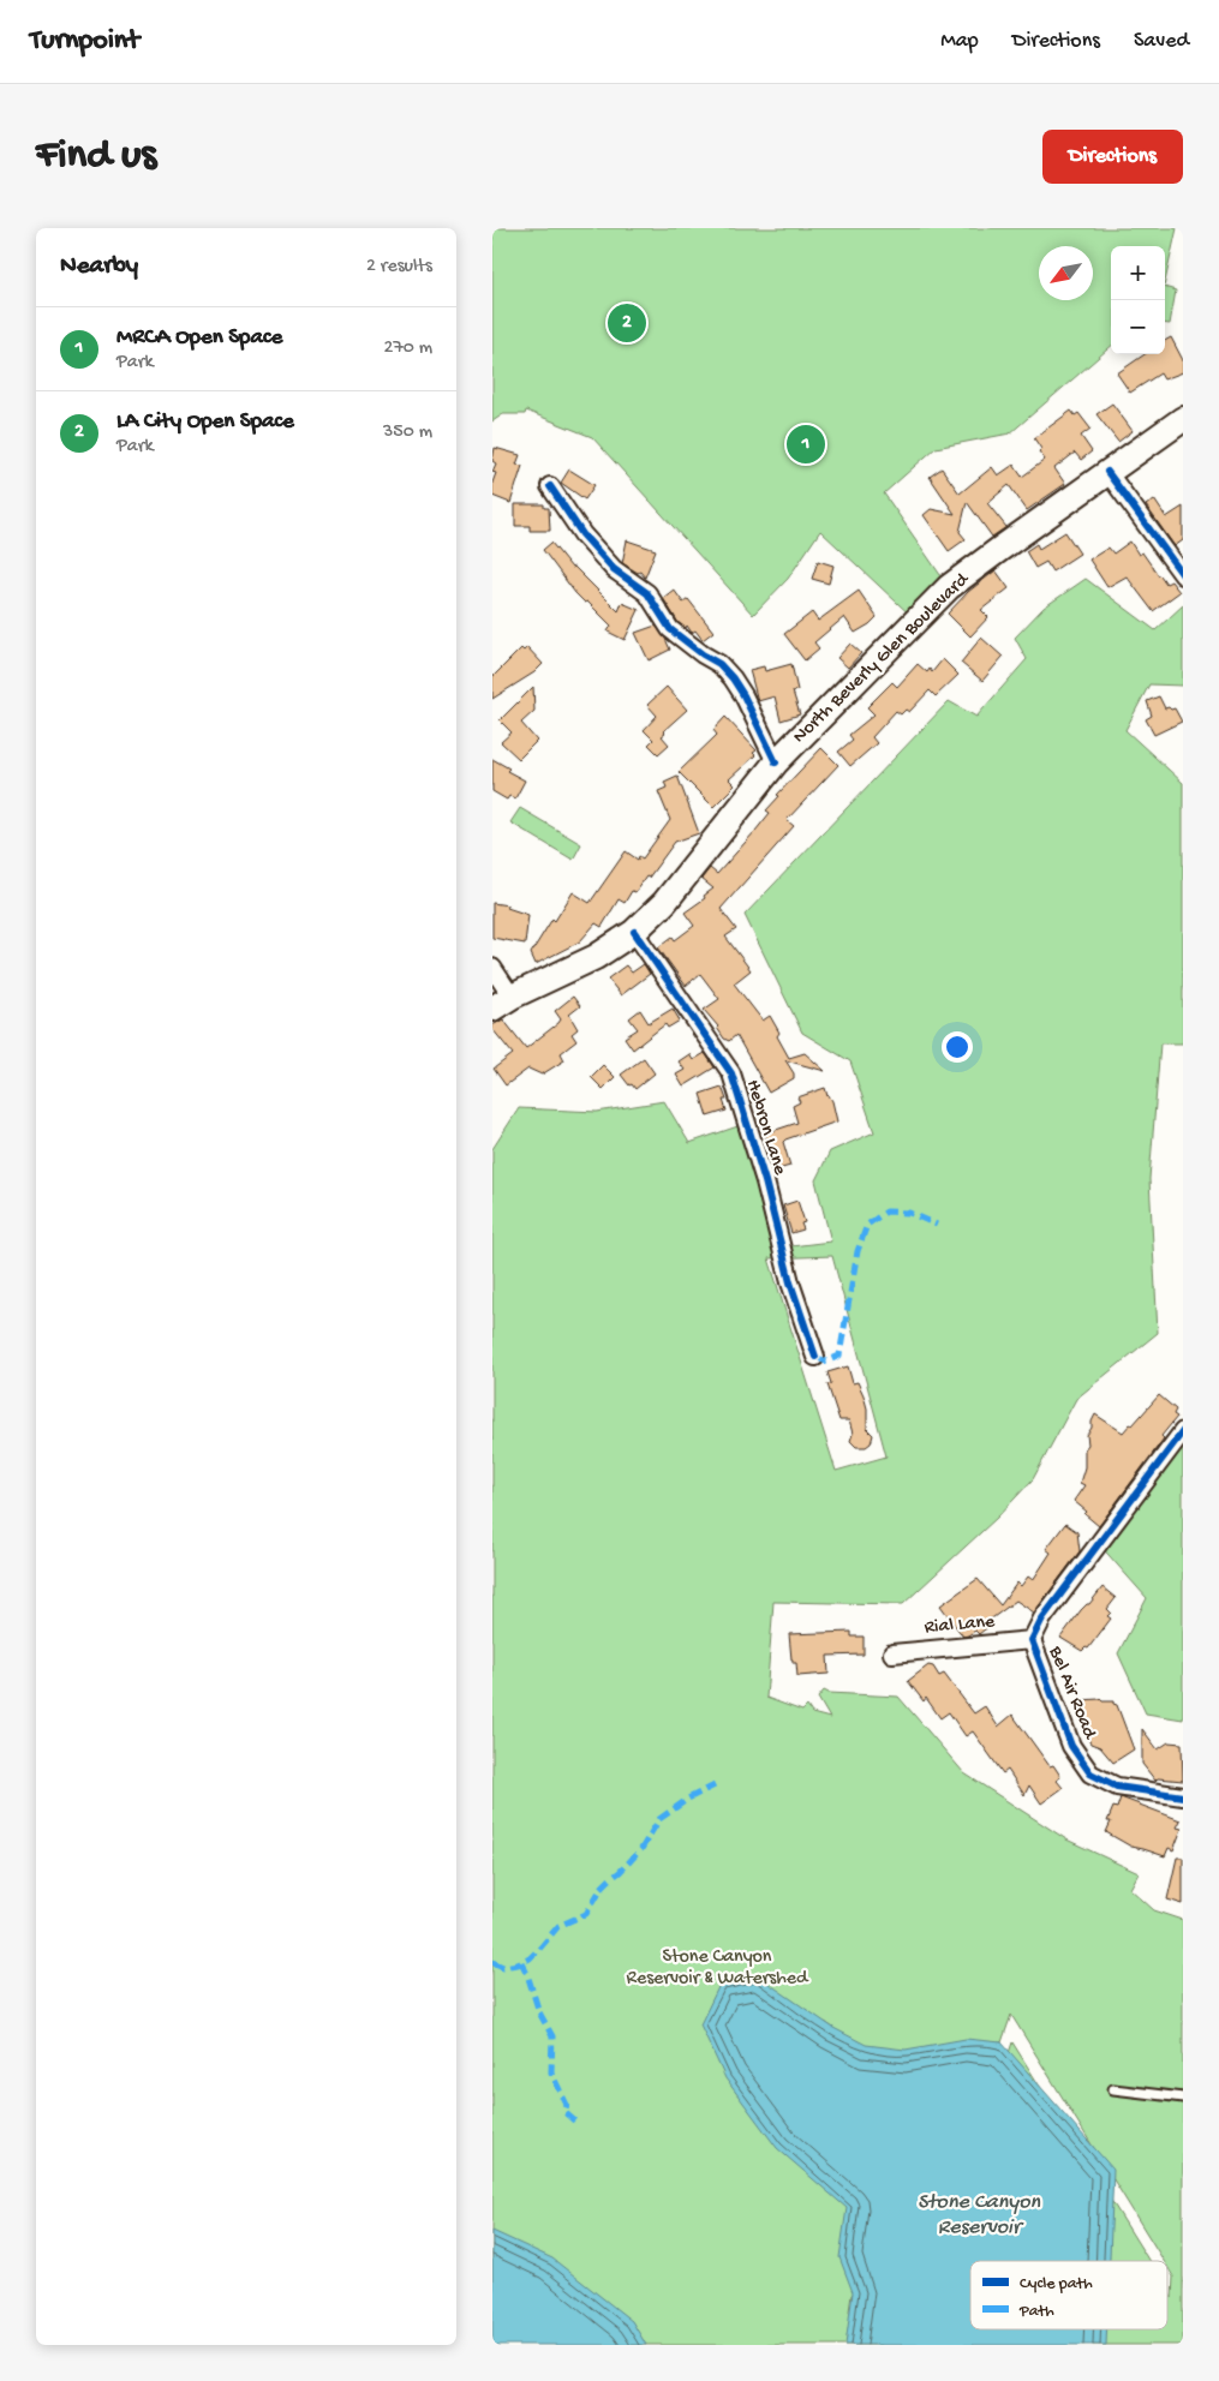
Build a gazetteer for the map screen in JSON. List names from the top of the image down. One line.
{"streets":{"main road":["North Beverly Glen Boulevard"],"street":["Hebron Lane","Rial Lane","Bel Air Road"]},"crossings":[["North Beverly Glen Boulevard","Hebron Lane"],["Rial Lane","Bel Air Road"]],"water":["Stone Canyon Reservoir"],"parks":["Stone Canyon Reservoir & Watershed"],"legend":["Cycle path","Path"],"north":"bottom left","page":{"header":"Turnpoint","nav":["Map","Directions","Saved"],"buttons":"Directions","title":"Find us","heading":["Nearby","2 results"],"map_buttons":["+","−"],"pins":["2","1"],"list":[{"mark":"1","name":"MRCA Open Space","note":"Park","value":"270 m"},{"mark":"2","name":"LA City Open Space","note":"Park","value":"350 m"}]}}
